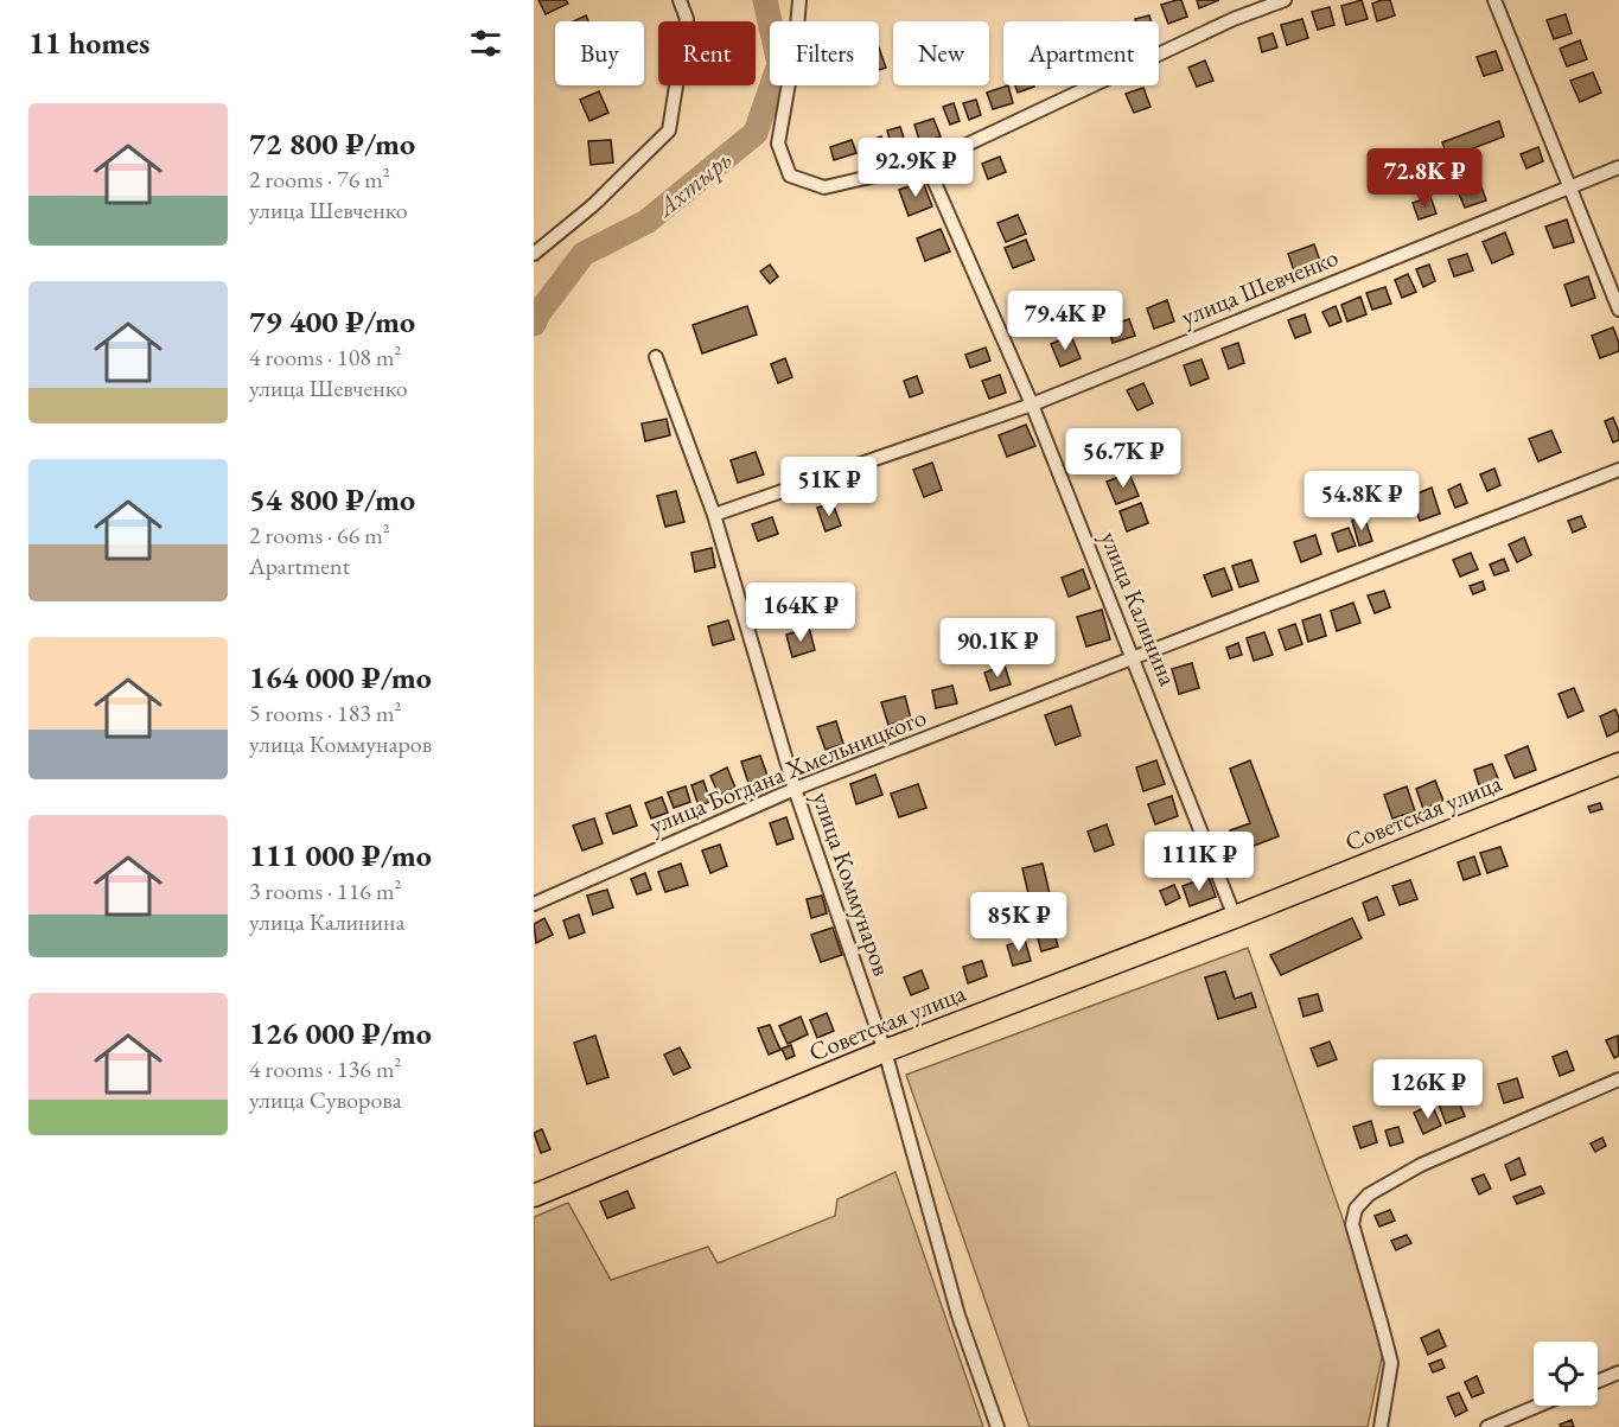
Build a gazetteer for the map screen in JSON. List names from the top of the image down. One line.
{"streets":{"highway":["Советская улица"],"street":["улица Шевченко","улица Калинина","улица Богдана Хмельницкого","улица Коммунаров"]},"crossings":[["улица Шевченко","улица Калинина"],["улица Шевченко","улица Коммунаров"],["улица Калинина","улица Богдана Хмельницкого"],["улица Калинина","Советская улица"],["улица Богдана Хмельницкого","улица Коммунаров"],["Советская улица","улица Коммунаров"]],"water":["Ахтырь"],"page":{"heading":"11 homes","chip":["Buy","Rent","Filters","New","Apartment"],"list":[{"name":"72 800 ₽/mo","note":"2 rooms · 76 m² · улица Шевченко"},{"name":"79 400 ₽/mo","note":"4 rooms · 108 m² · улица Шевченко"},{"name":"54 800 ₽/mo","note":"2 rooms · 66 m² · Apartment"},{"name":"164 000 ₽/mo","note":"5 rooms · 183 m² · улица Коммунаров"},{"name":"111 000 ₽/mo","note":"3 rooms · 116 m² · улица Калинина"},{"name":"126 000 ₽/mo","note":"4 rooms · 136 m² · улица Суворова"}],"price":["92.9K ₽","72.8K ₽","79.4K ₽","56.7K ₽","51K ₽","54.8K ₽","164K ₽","90.1K ₽","111K ₽","85K ₽","126K ₽"]}}
